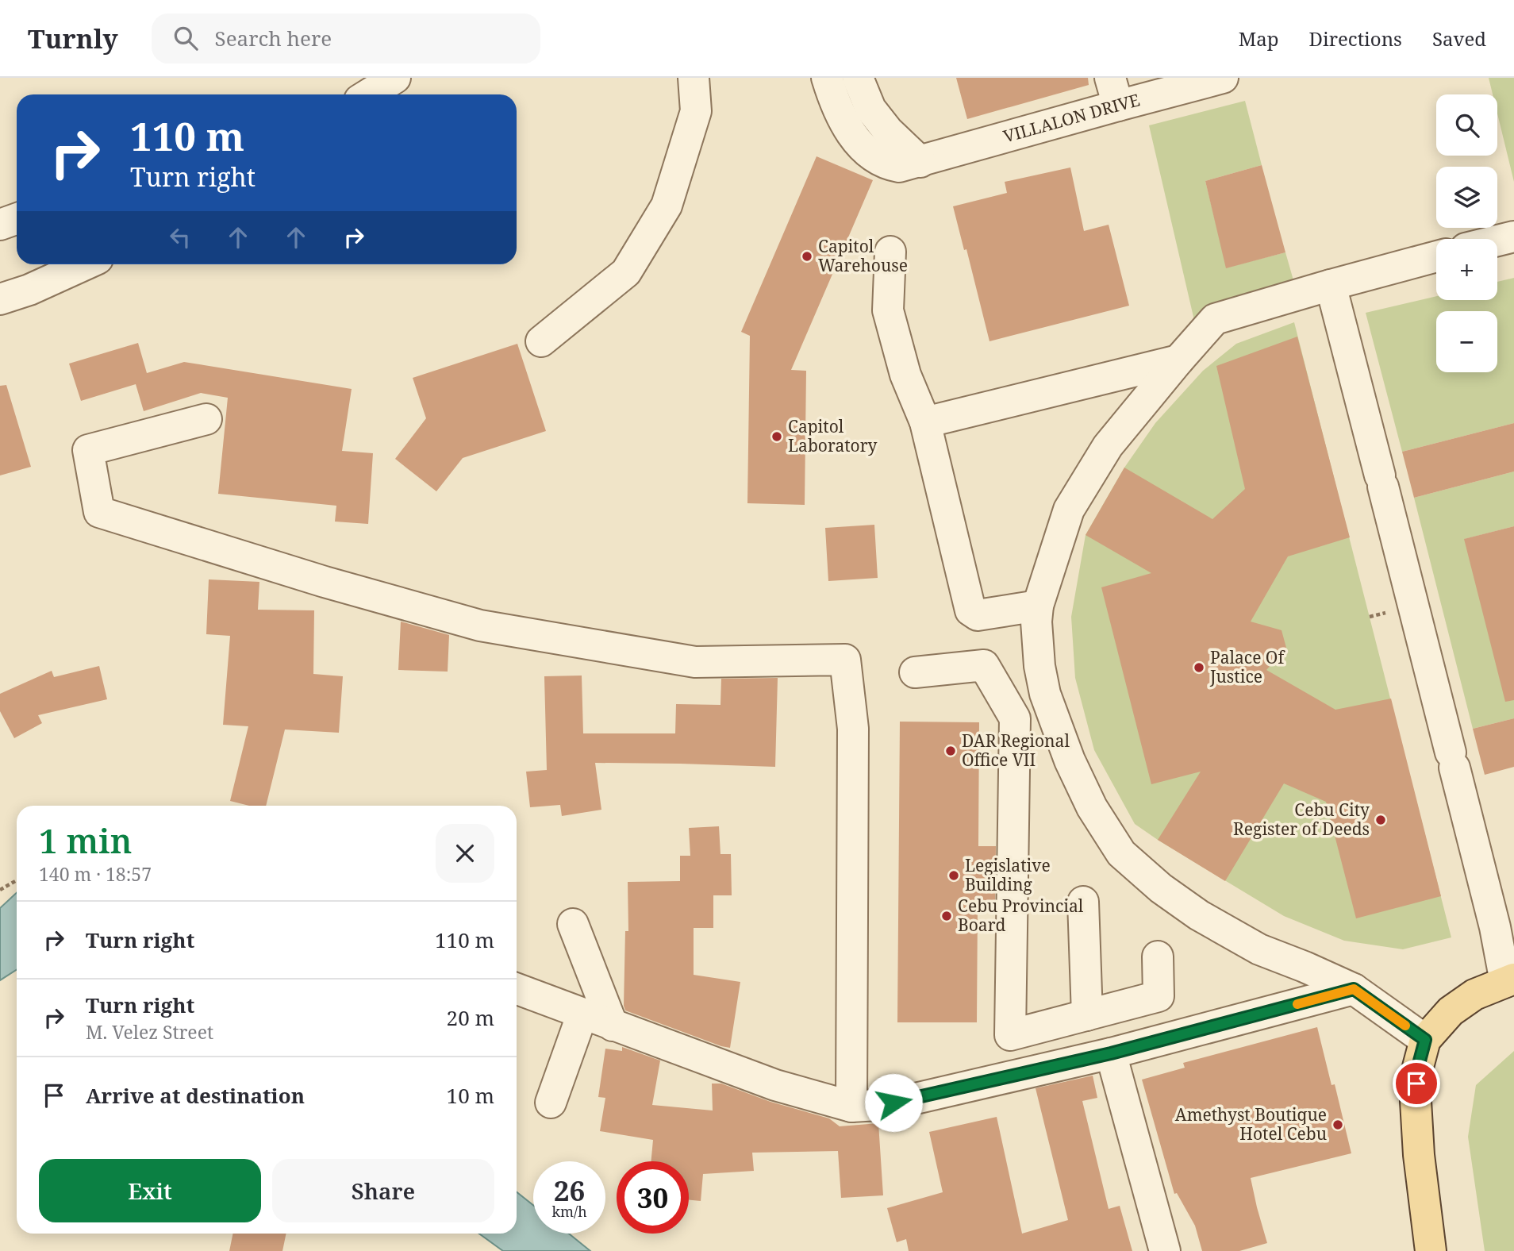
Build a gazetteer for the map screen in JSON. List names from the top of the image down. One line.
{"streets":{"street":["VILLALON DRIVE"]},"places":["Capitol Warehouse","Capitol Laboratory","Palace Of Justice","DAR Regional Office VII","Cebu City Register of Deeds","Legislative Building","Cebu Provincial Board","Amethyst Boutique Hotel Cebu"],"page":{"header":"Turnly","search":"Search here","nav":["Map","Directions","Saved"],"map_buttons":["+","−"],"turn":["110 m","Turn right"],"heading":["1 min","140 m · 18:57"],"list":[{"name":"Turn right","value":"110 m"},{"name":"Turn right","note":"M. Velez Street","value":"20 m"},{"name":"Arrive at destination","value":"10 m"}],"buttons":["Exit","Share"],"speed":"26 km/h","limit":"30"}}
